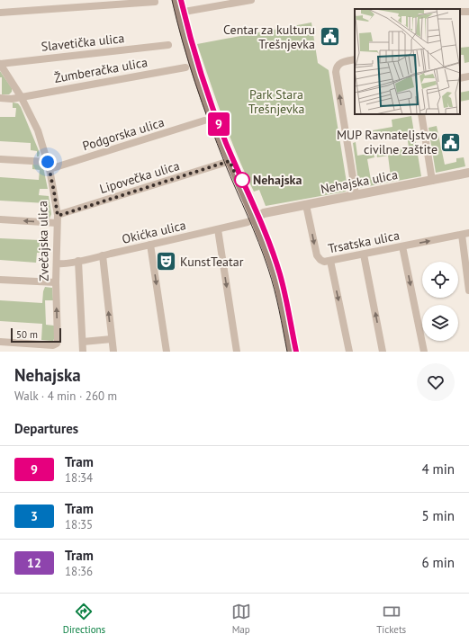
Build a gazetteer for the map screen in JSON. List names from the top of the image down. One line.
{"streets":{"street":["Slavetička ulica","Žumberačka ulica","Podgorska ulica","Lipovečka ulica","Nehajska ulica","Okićka ulica","Zvečajska ulica","Trsatska ulica"]},"crossings":[["Slavetička ulica","Zvečajska ulica"],["Žumberačka ulica","Zvečajska ulica"],["Podgorska ulica","Zvečajska ulica"],["Lipovečka ulica","Zvečajska ulica"],["Nehajska ulica","Okićka ulica"],["Nehajska ulica","Trsatska ulica"],["Okićka ulica","Zvečajska ulica"]],"parks":["Park Stara Trešnjevka"],"places":{"public building":["Centar za kulturu Trešnjevka","MUP Ravnateljstvo civilne zaštite"],"other":["Nehajska"],"theatre":["KunstTeatar"]},"lines":["tram line 9"],"scale_bar":"50 m","page":{"on_map":"9","scale":"50 m","heading":[["Nehajska","Walk · 4 min · 260 m"],"Departures"],"list":[{"mark":"9","name":"Tram","note":"18:34","value":"4 min"},{"mark":"3","name":"Tram","note":"18:35","value":"5 min"},{"mark":"12","name":"Tram","note":"18:36","value":"6 min"}],"tabs":["Directions","Map","Tickets"]}}
